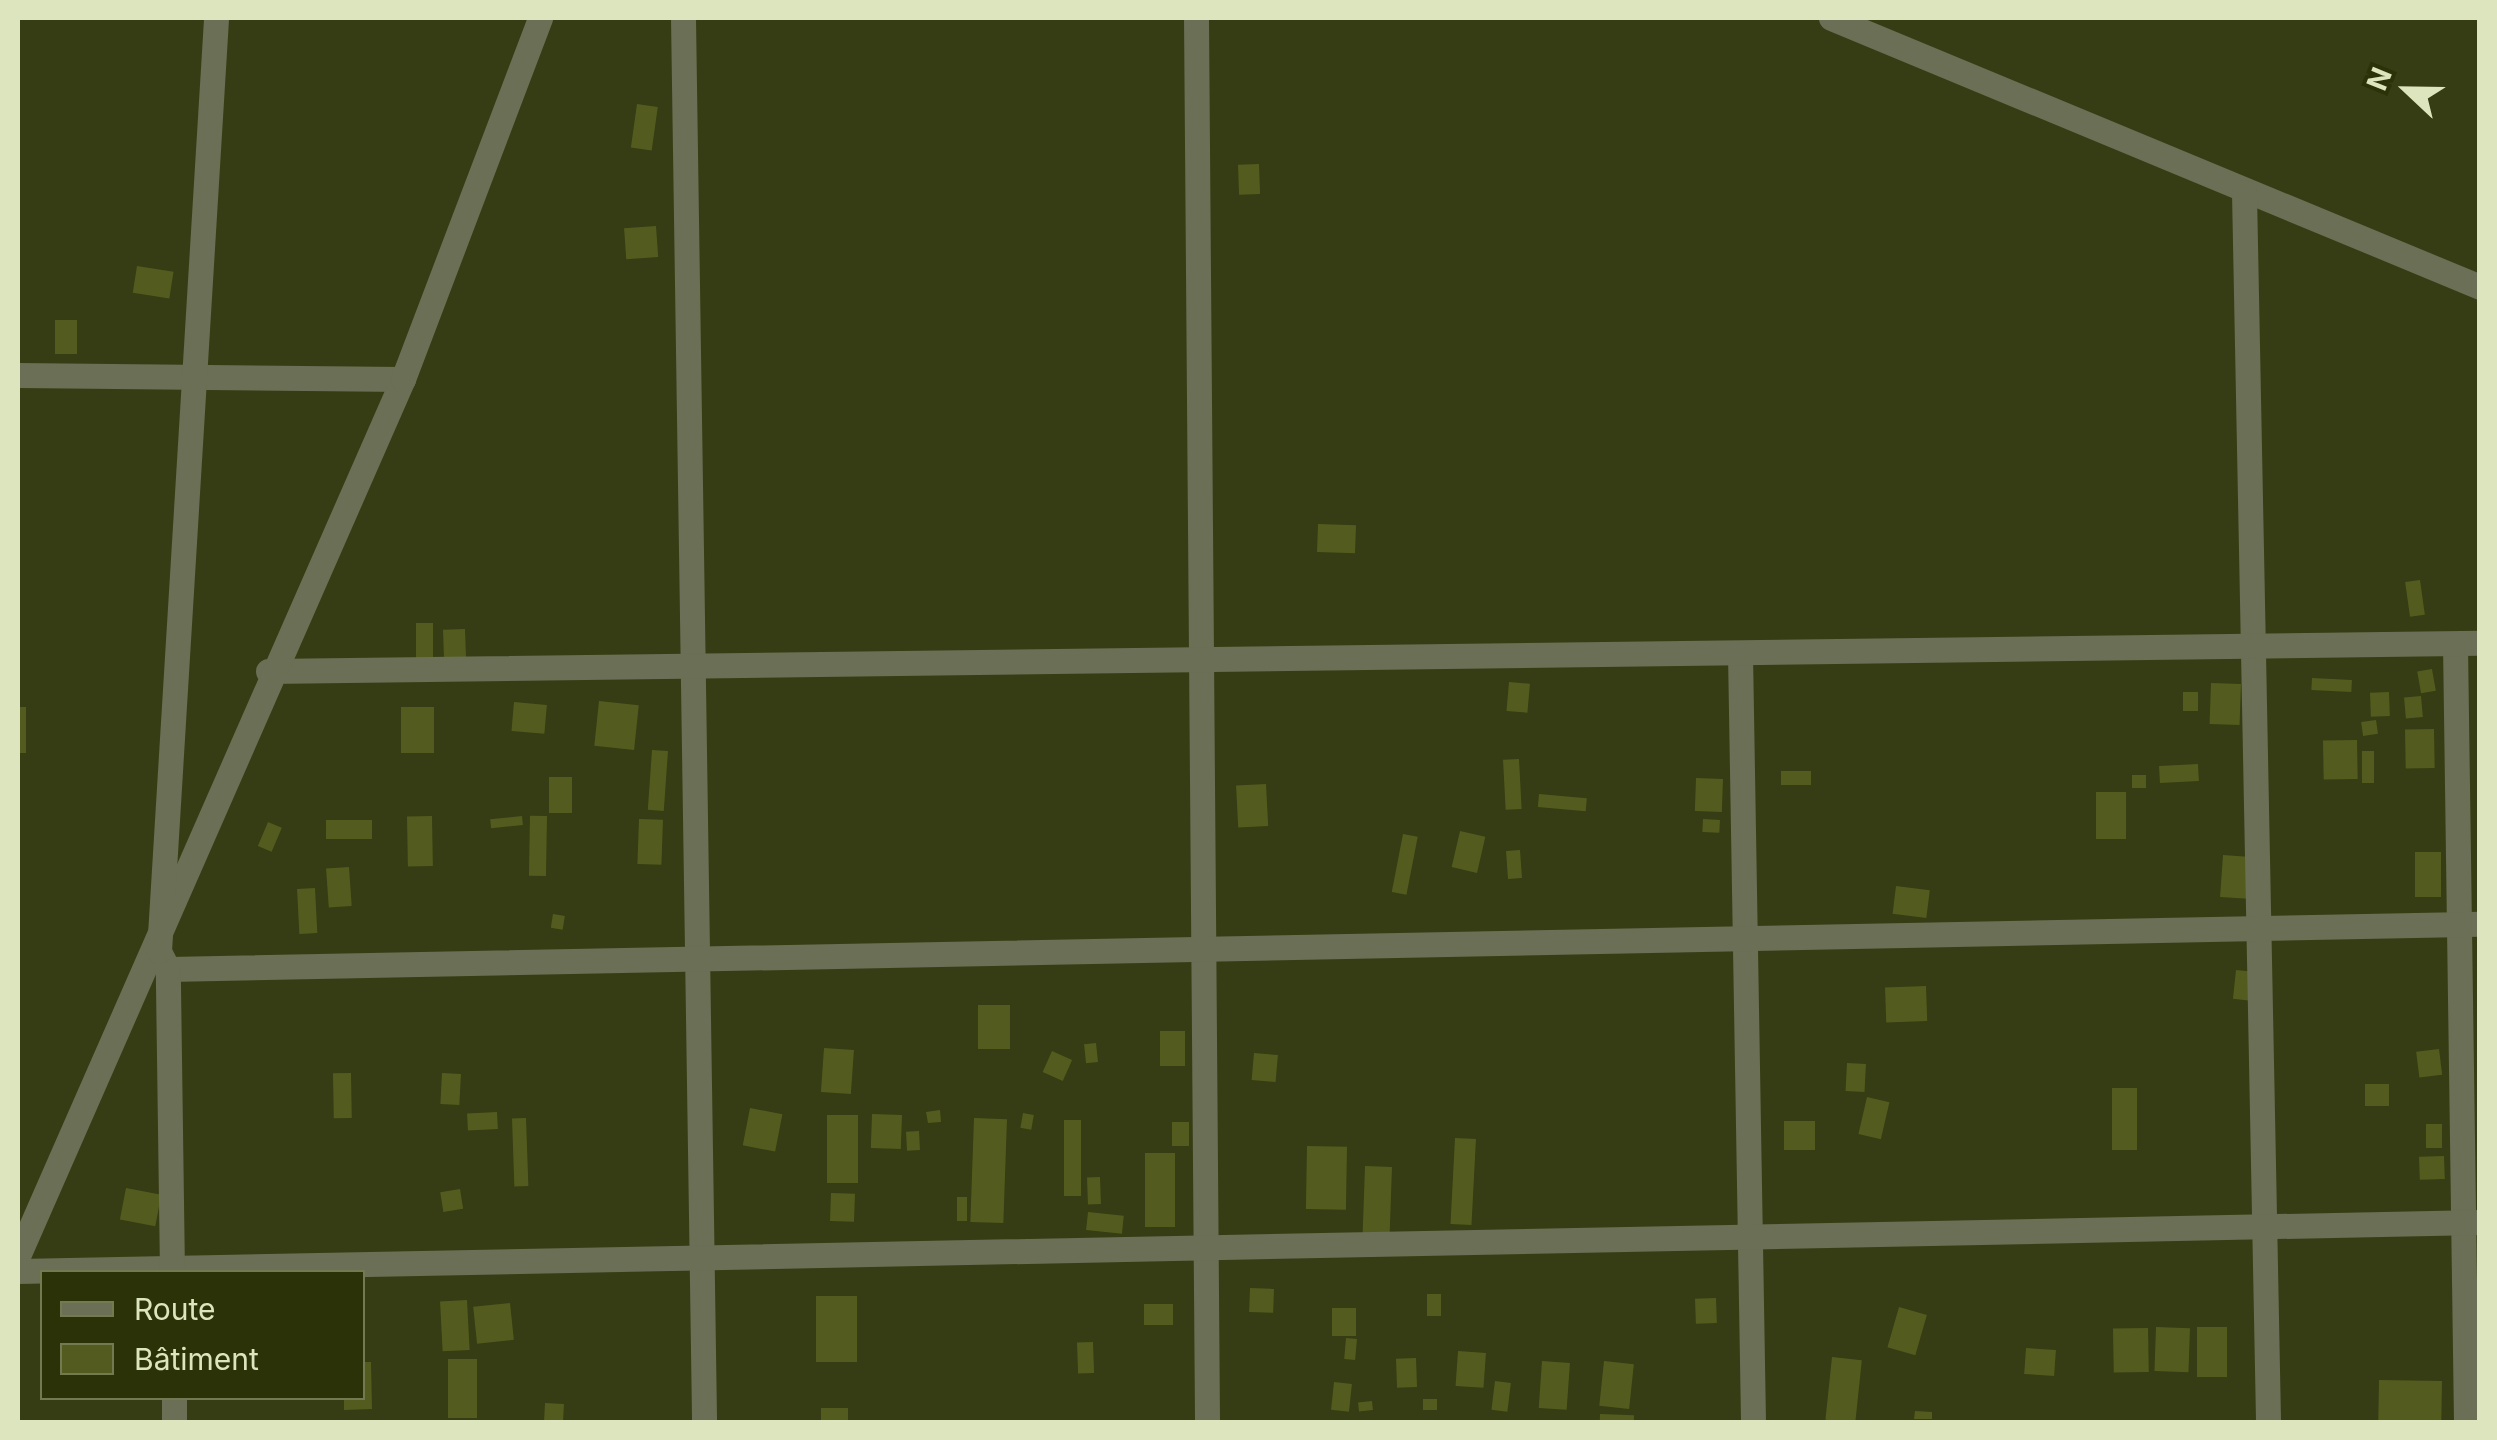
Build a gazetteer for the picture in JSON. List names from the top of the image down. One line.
{"legend":["Route","Bâtiment"],"north":"left"}
